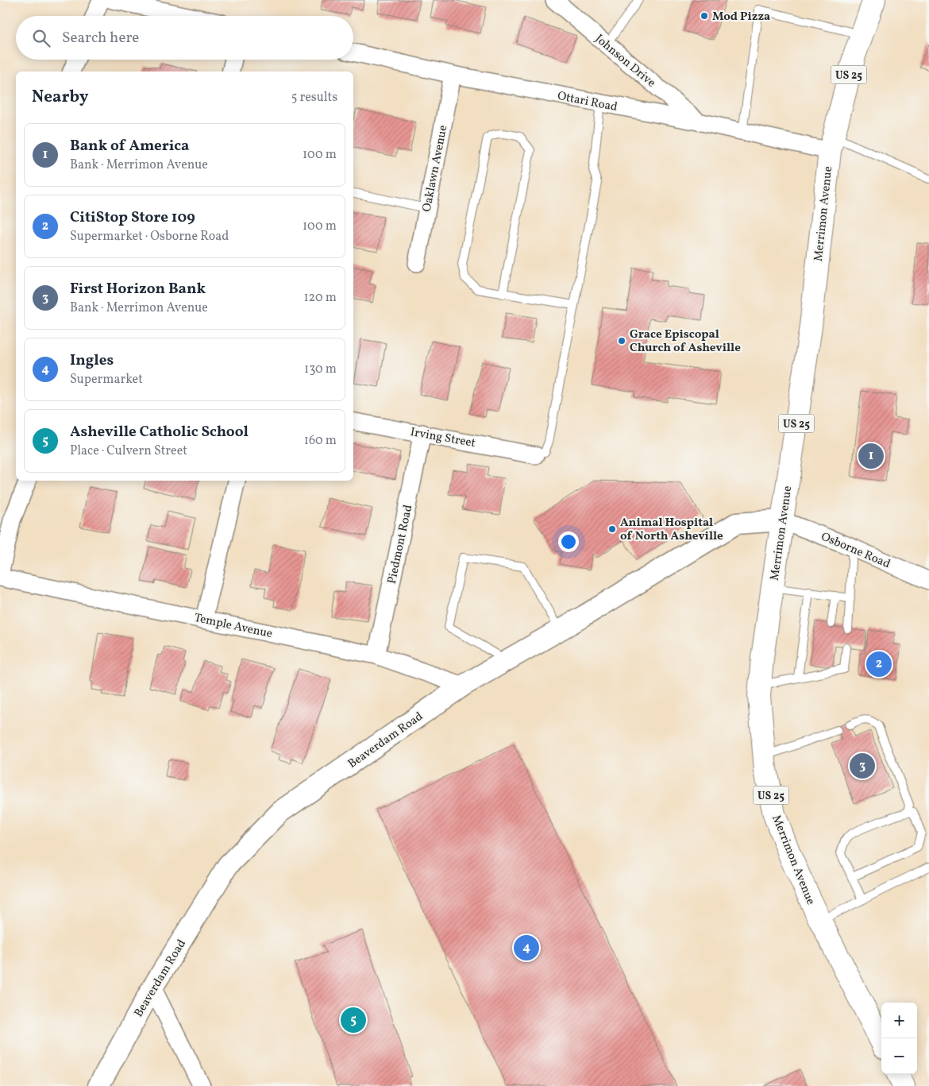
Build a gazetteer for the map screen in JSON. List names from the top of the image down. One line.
{"streets":{"main road":["US 25","Merrimon Avenue"],"street":["Johnson Drive","Ottari Road","Oaklawn Avenue","Irving Street","Piedmont Road","Osborne Road","Temple Avenue","Beaverdam Road"]},"crossings":[["Johnson Drive","Ottari Road"],["Ottari Road","Oaklawn Avenue"],["Ottari Road","Merrimon Avenue"],["Merrimon Avenue","Osborne Road"],["Merrimon Avenue","Beaverdam Road"],["Irving Street","Piedmont Road"],["Piedmont Road","Temple Avenue"],["Osborne Road","Beaverdam Road"],["Temple Avenue","Beaverdam Road"]],"places":["Mod Pizza","Grace Episcopal Church of Asheville","Animal Hospital of North Asheville"],"page":{"search":"Search here","heading":["Nearby","5 results"],"list":[{"mark":"1","name":"Bank of America","note":"Bank · Merrimon Avenue","value":"100 m"},{"mark":"2","name":"CitiStop Store 109","note":"Supermarket · Osborne Road","value":"100 m"},{"mark":"3","name":"First Horizon Bank","note":"Bank · Merrimon Avenue","value":"120 m"},{"mark":"4","name":"Ingles","note":"Supermarket","value":"130 m"},{"mark":"5","name":"Asheville Catholic School","note":"Place · Culvern Street","value":"160 m"}],"pins":["1","2","3","4","5"],"map_buttons":["+","−"]}}
